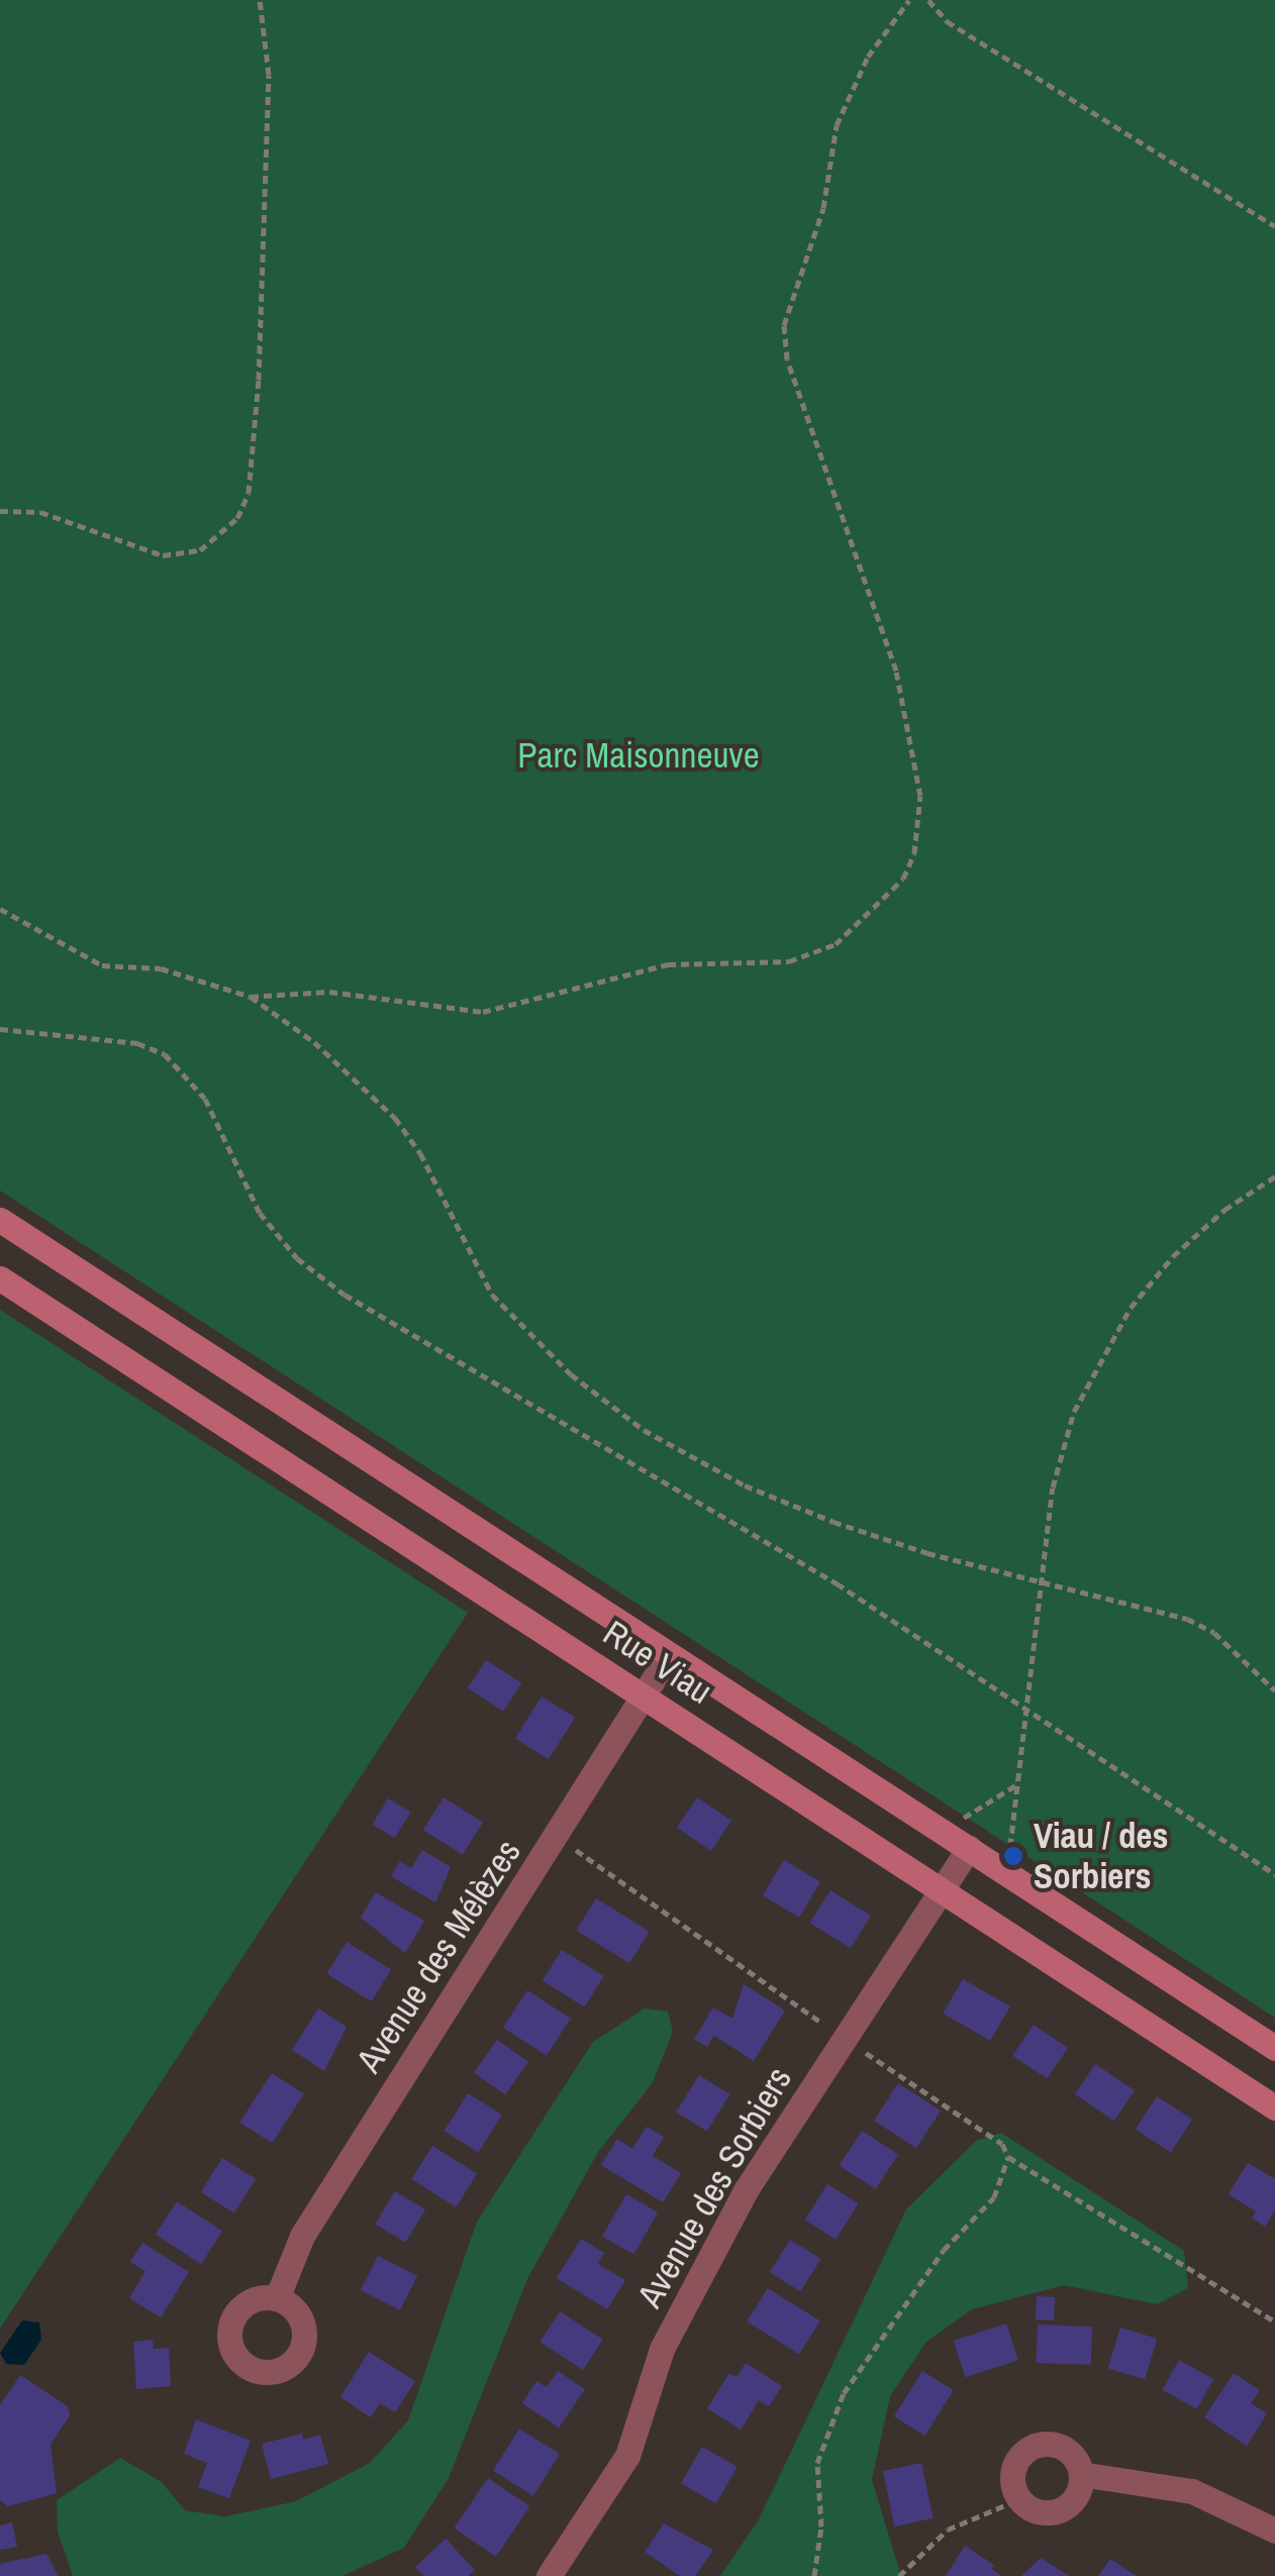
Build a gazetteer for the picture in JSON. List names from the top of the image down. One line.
{"streets":{"main road":["Rue Viau"],"street":["Avenue des Mélèzes","Avenue des Sorbiers"]},"crossings":[["Rue Viau","Avenue des Mélèzes"],["Rue Viau","Avenue des Sorbiers"]],"parks":["Parc Maisonneuve"],"places":["Viau / des Sorbiers"]}
